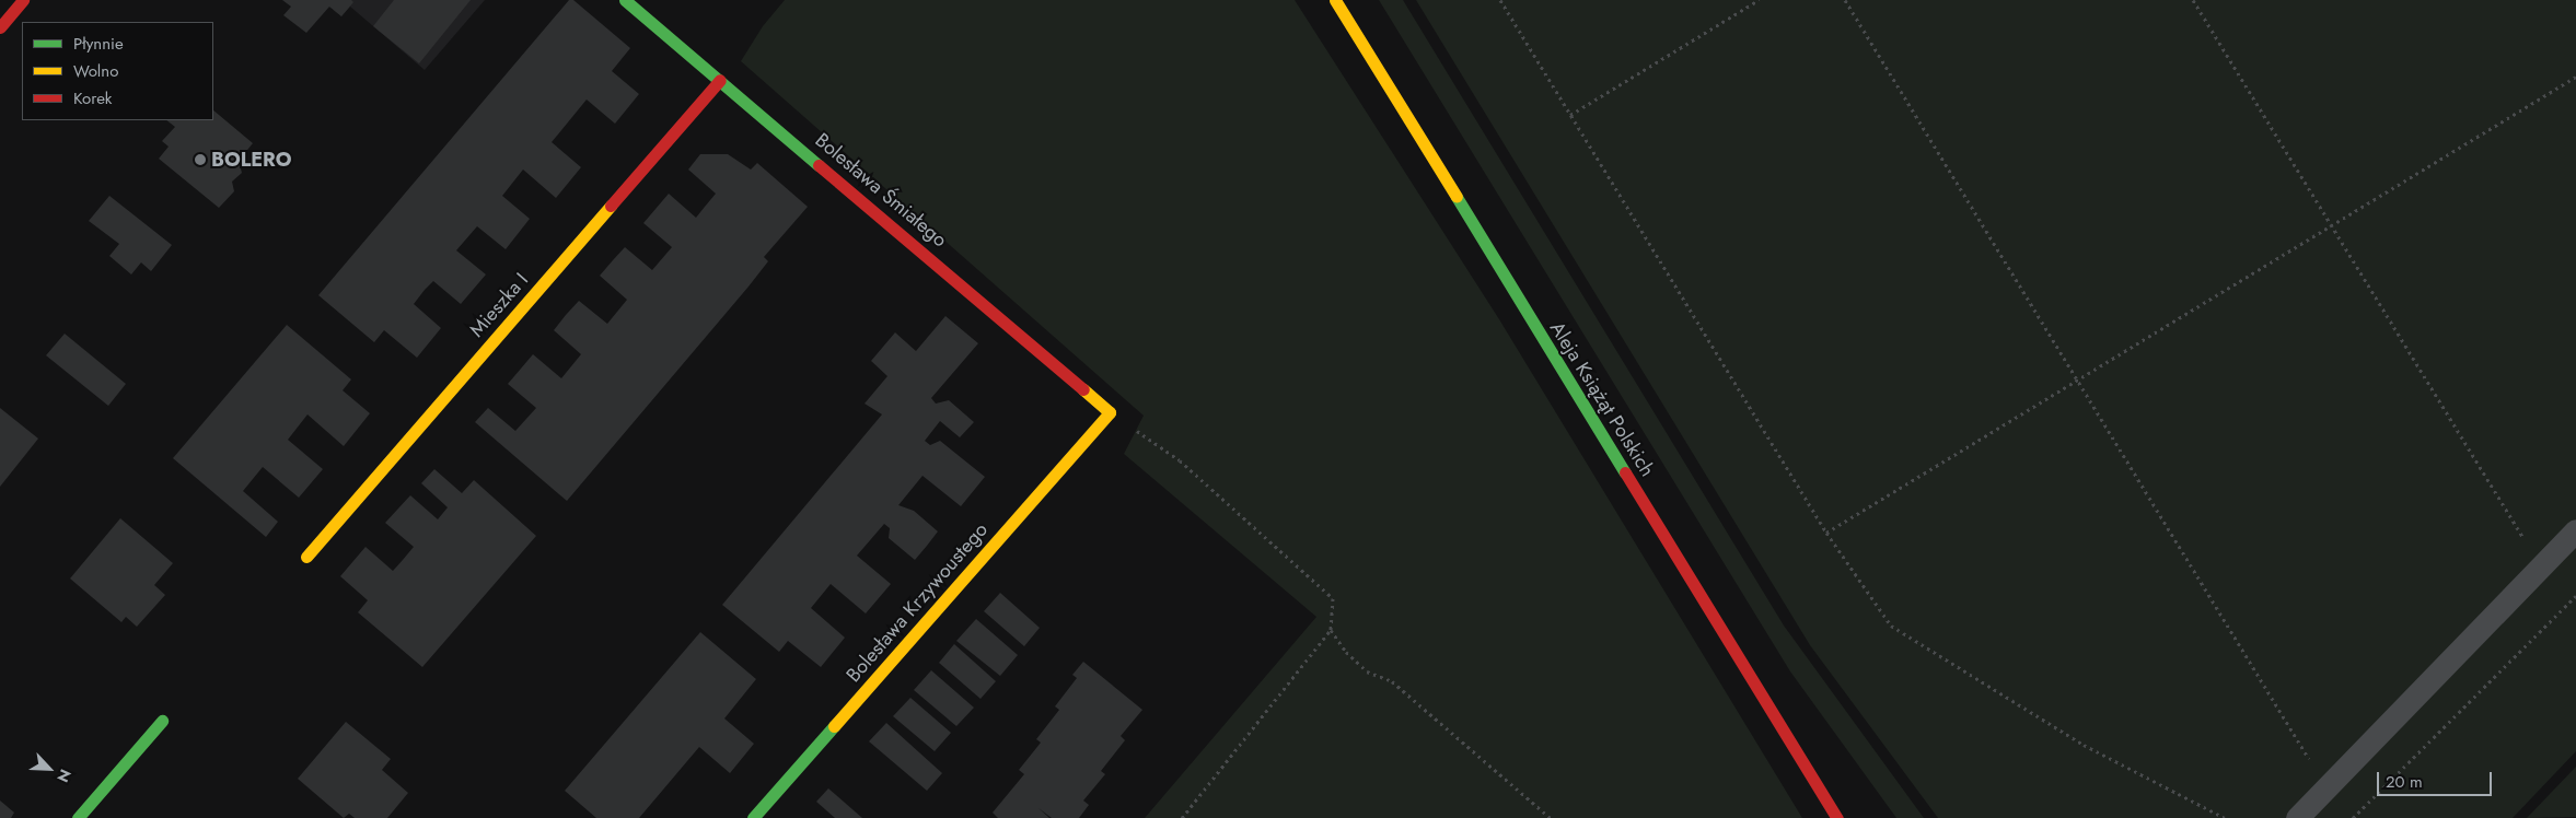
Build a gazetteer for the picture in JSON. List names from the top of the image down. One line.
{"streets":{"street":["Bolesława Śmiałego","Mieszka I","Aleja Książąt Polskich","Bolesława Krzywoustego"]},"crossings":[["Bolesława Śmiałego","Mieszka I"],["Bolesława Śmiałego","Bolesława Krzywoustego"]],"places":["BOLERO"],"legend":["Płynnie","Wolno","Korek"],"scale_bar":"20 m","north":"bottom right"}
